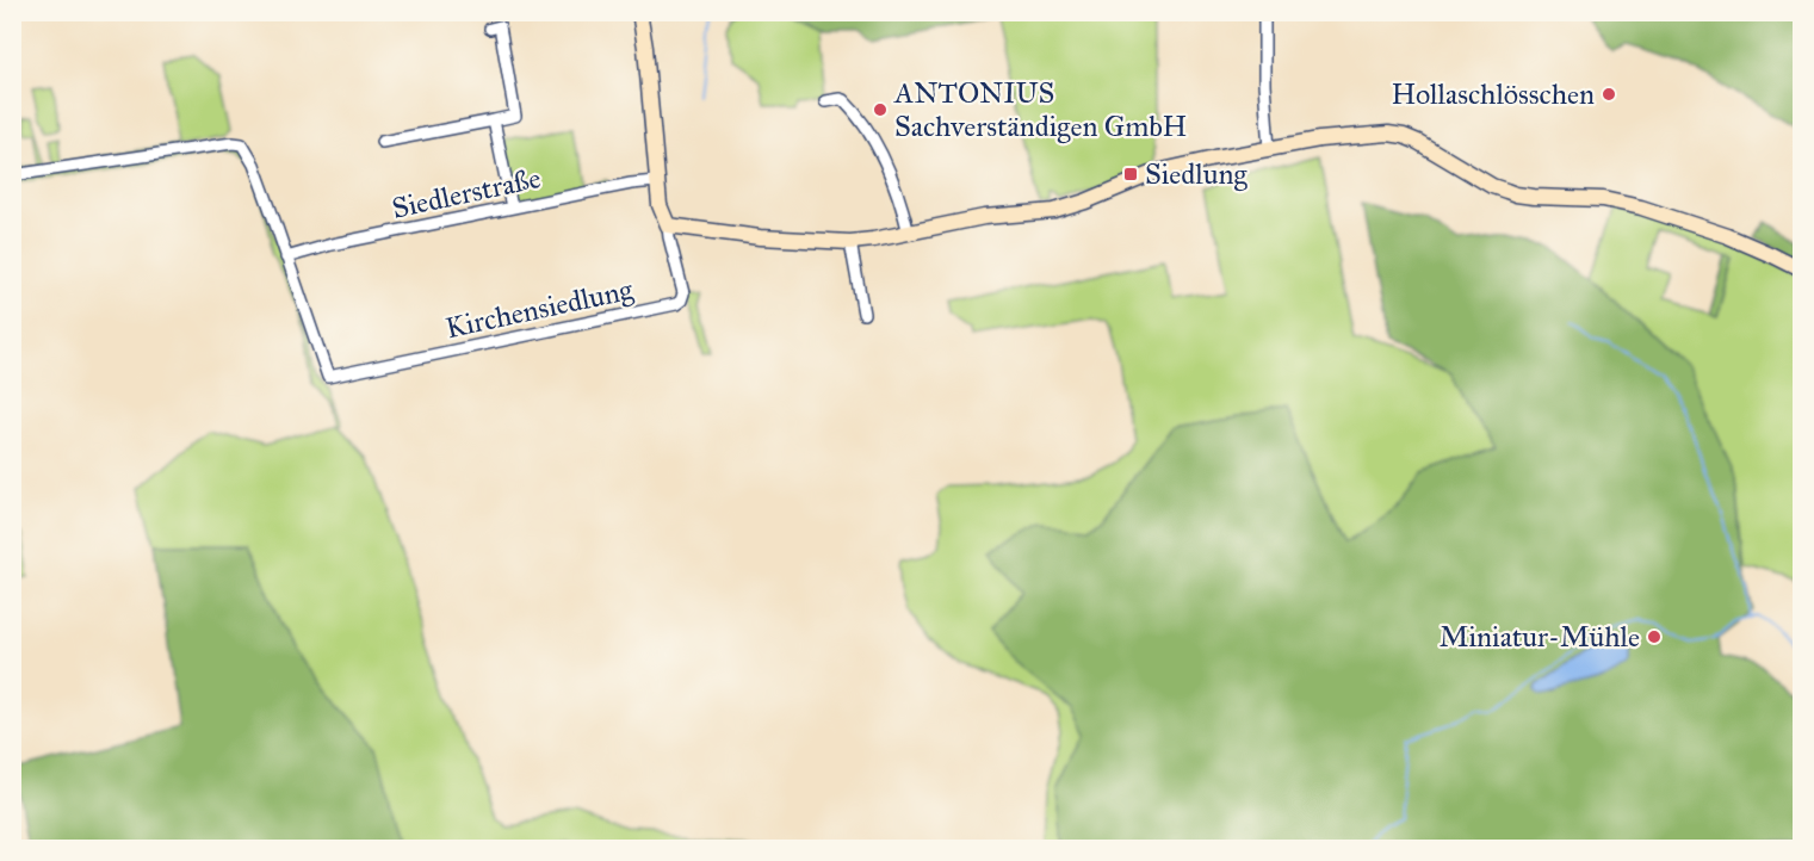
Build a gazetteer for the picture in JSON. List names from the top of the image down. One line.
{"streets":{"street":["Siedlerstraße","Kirchensiedlung"]},"crossings":[["Siedlerstraße","Kirchensiedlung"]],"places":{"other":["Hollaschlösschen","ANTONIUS Sachverständigen GmbH","Miniatur-Mühle"],"transit":["Siedlung"]}}
